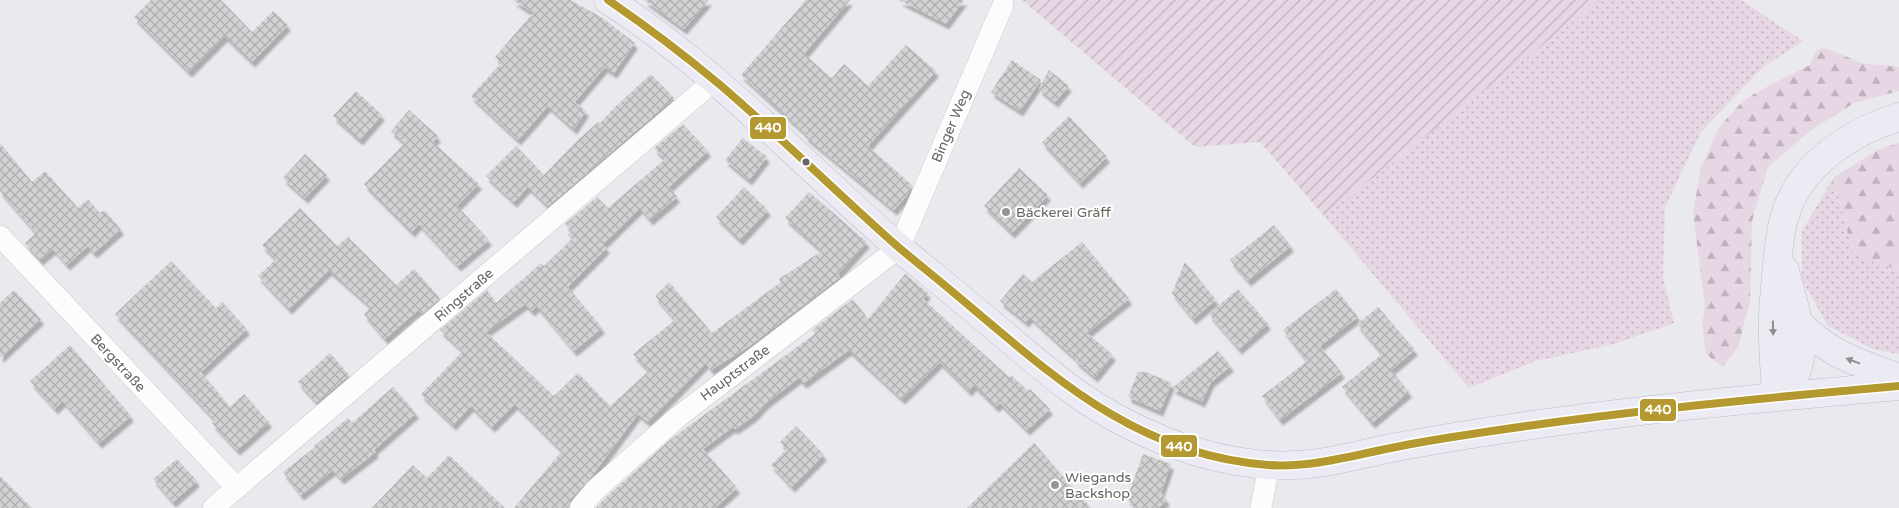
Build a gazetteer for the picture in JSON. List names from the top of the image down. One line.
{"streets":{"street":["Binger Weg","Ringstraße","Bergstraße","Hauptstraße"]},"crossings":[["Binger Weg","Hauptstraße"],["Ringstraße","Bergstraße"]],"places":["Bäckerei Gräff","Wiegands Backshop"],"lines":["transit line 440"]}
